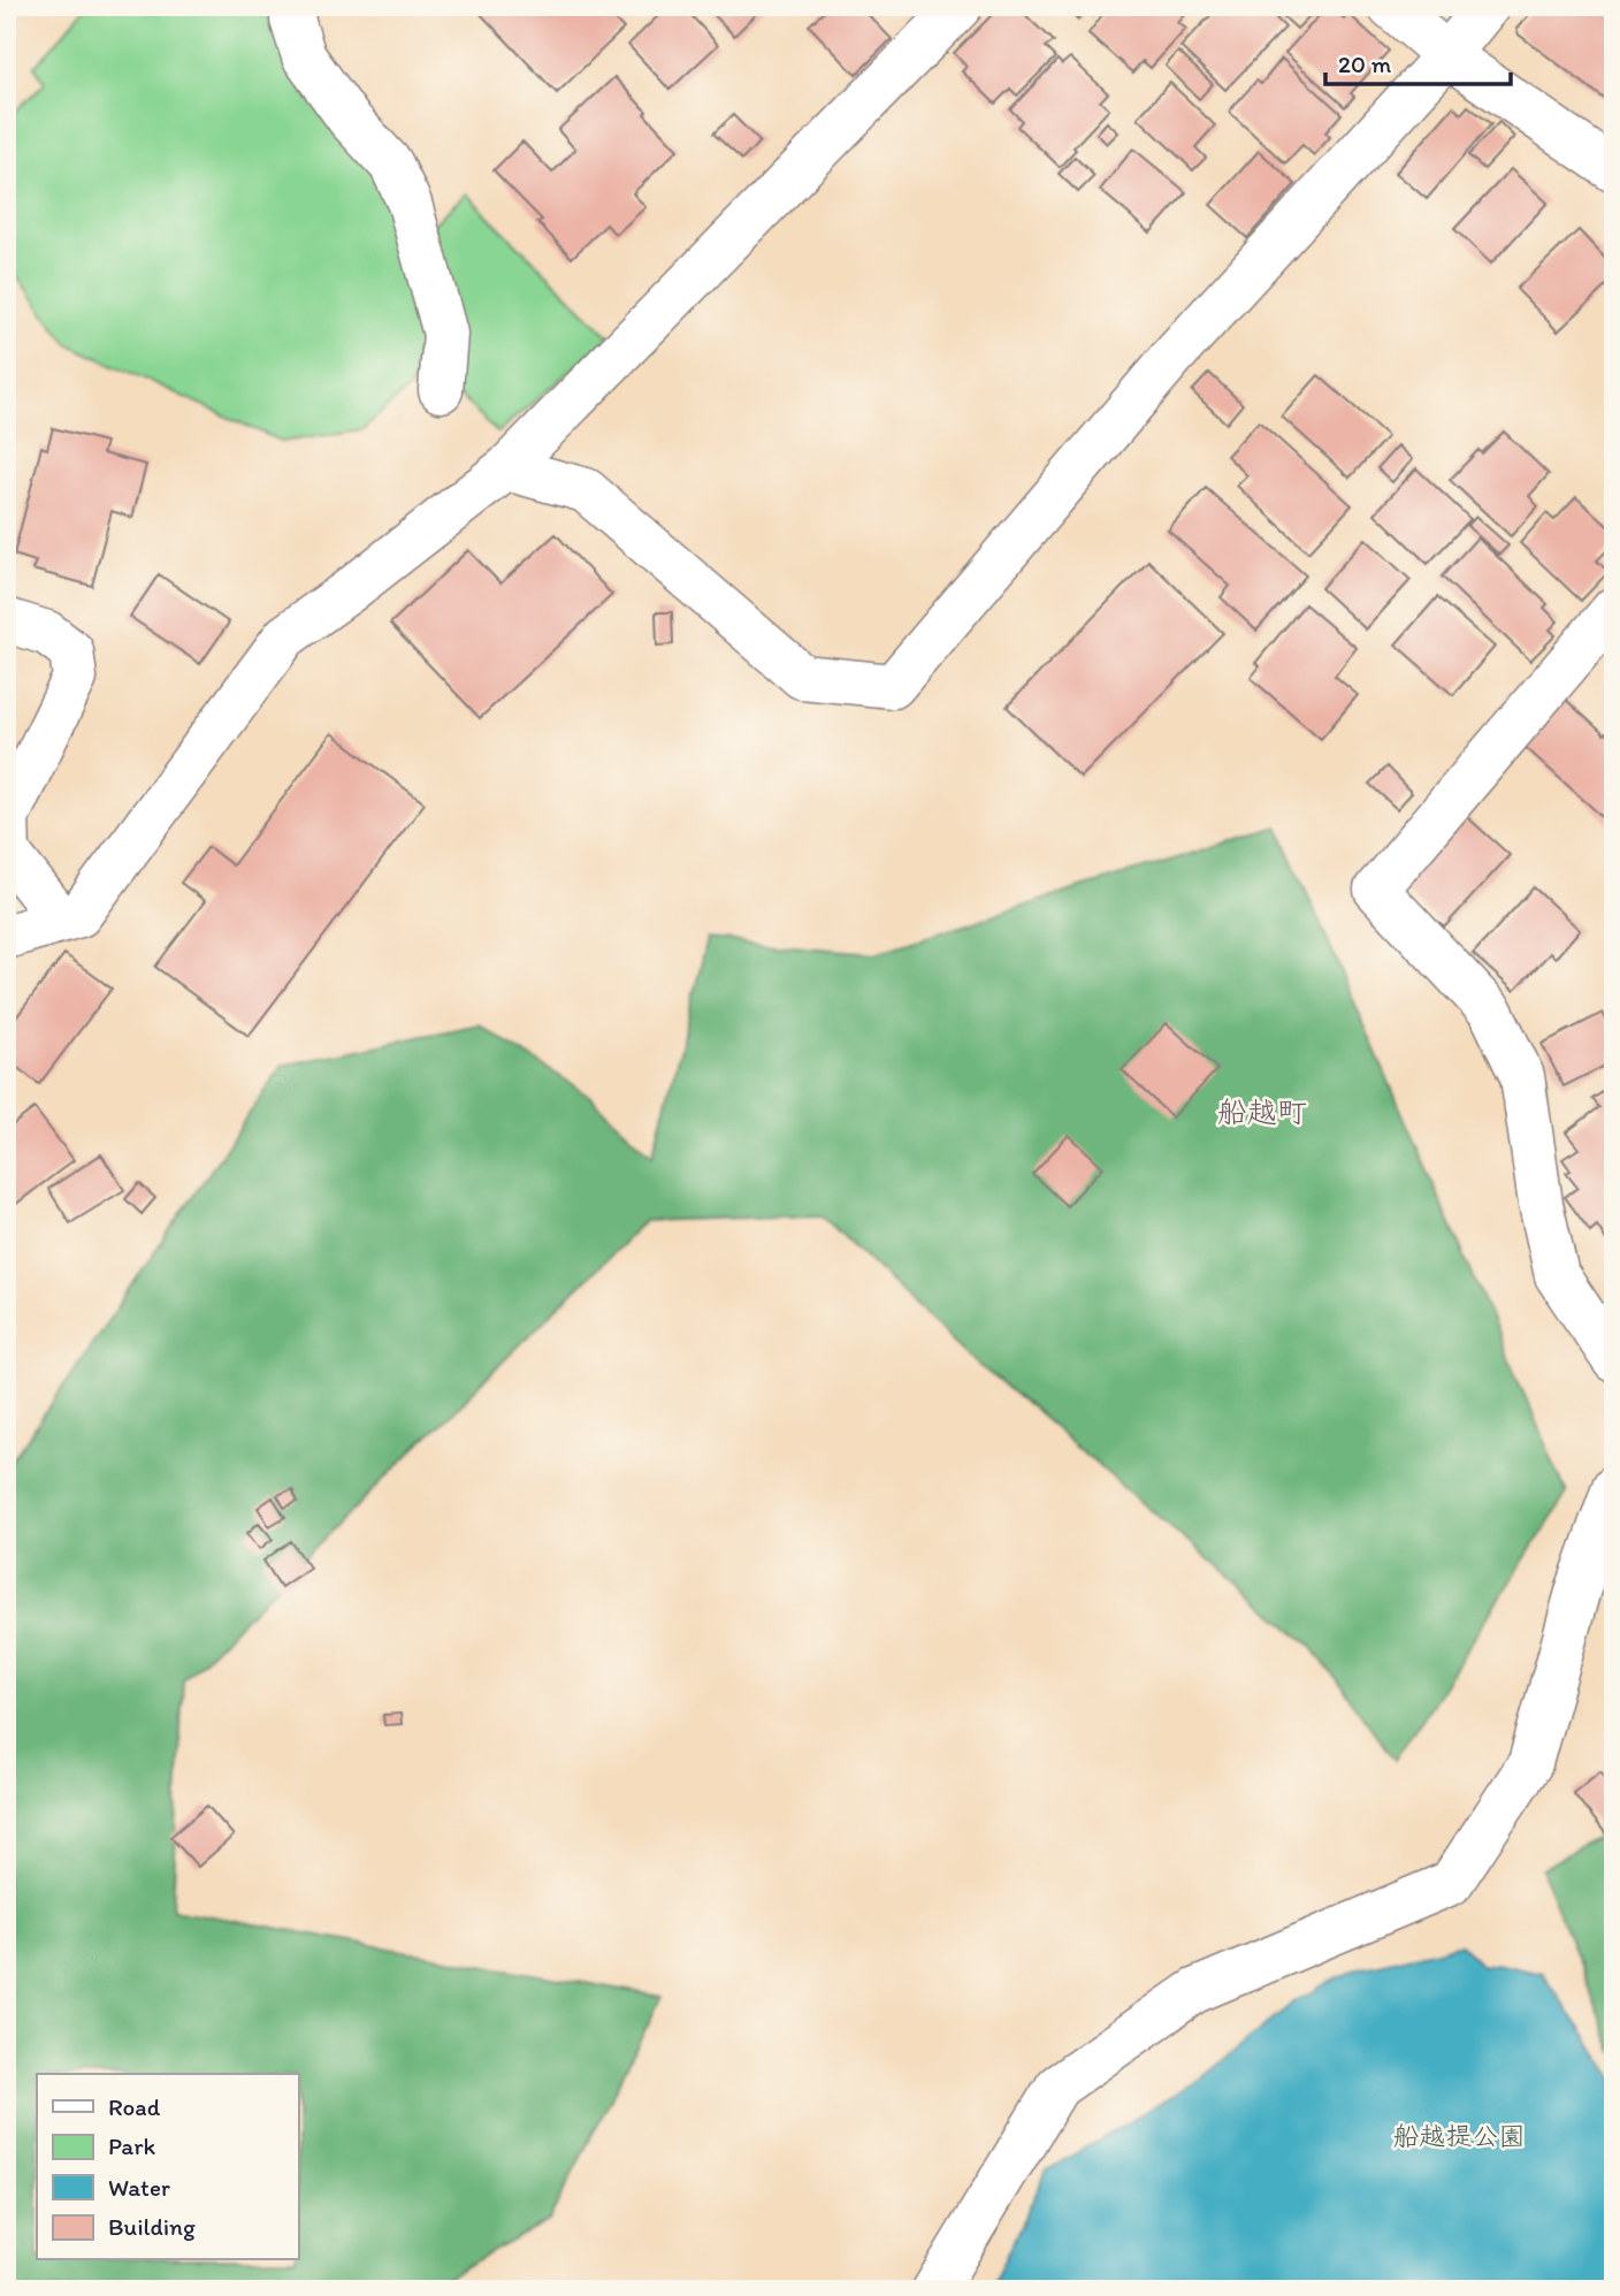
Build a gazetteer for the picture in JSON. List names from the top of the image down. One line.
{"districts":["船越町"],"parks":["船越提公園"],"legend":["Road","Park","Water","Building"],"scale_bar":"20 m"}
